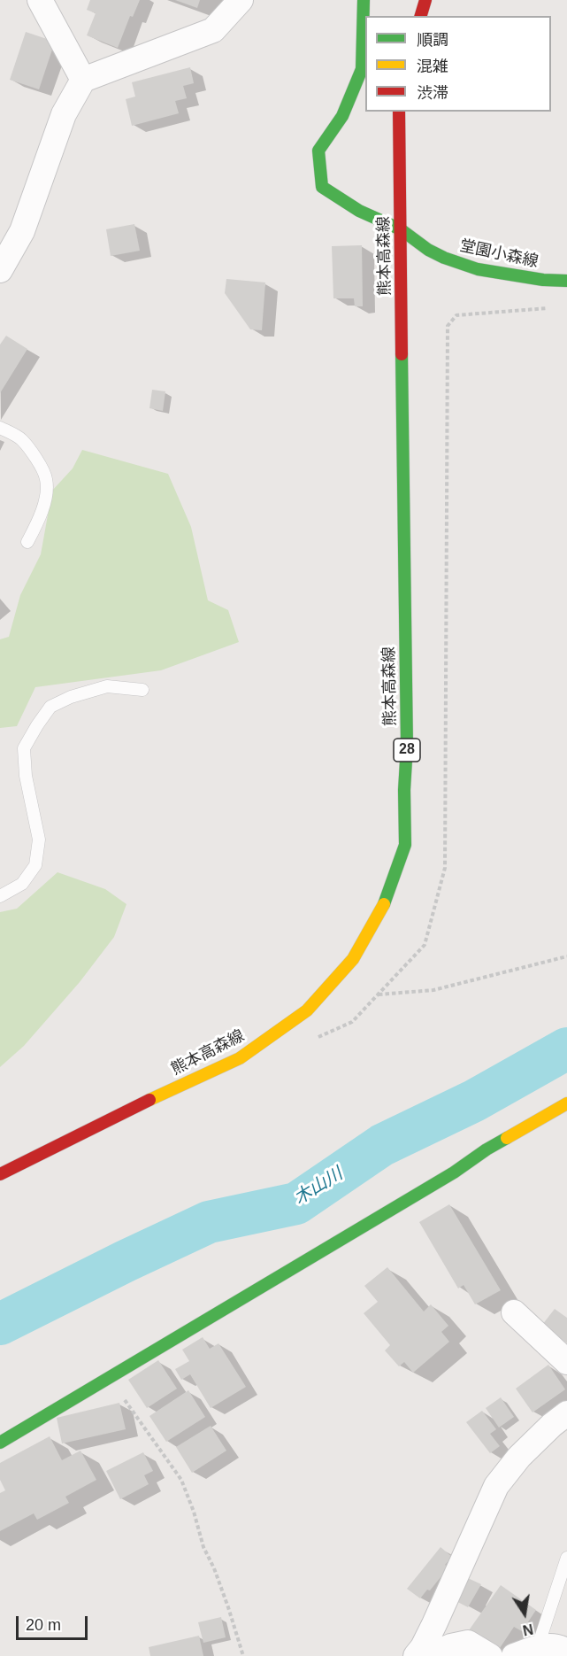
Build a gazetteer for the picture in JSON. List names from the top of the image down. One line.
{"streets":{"main road":["堂園小森線","熊本高森線","28"]},"crossings":[["堂園小森線","熊本高森線"]],"water":["木山川"],"legend":["順調","混雑","渋滞"],"scale_bar":"20 m","north":"bottom"}
